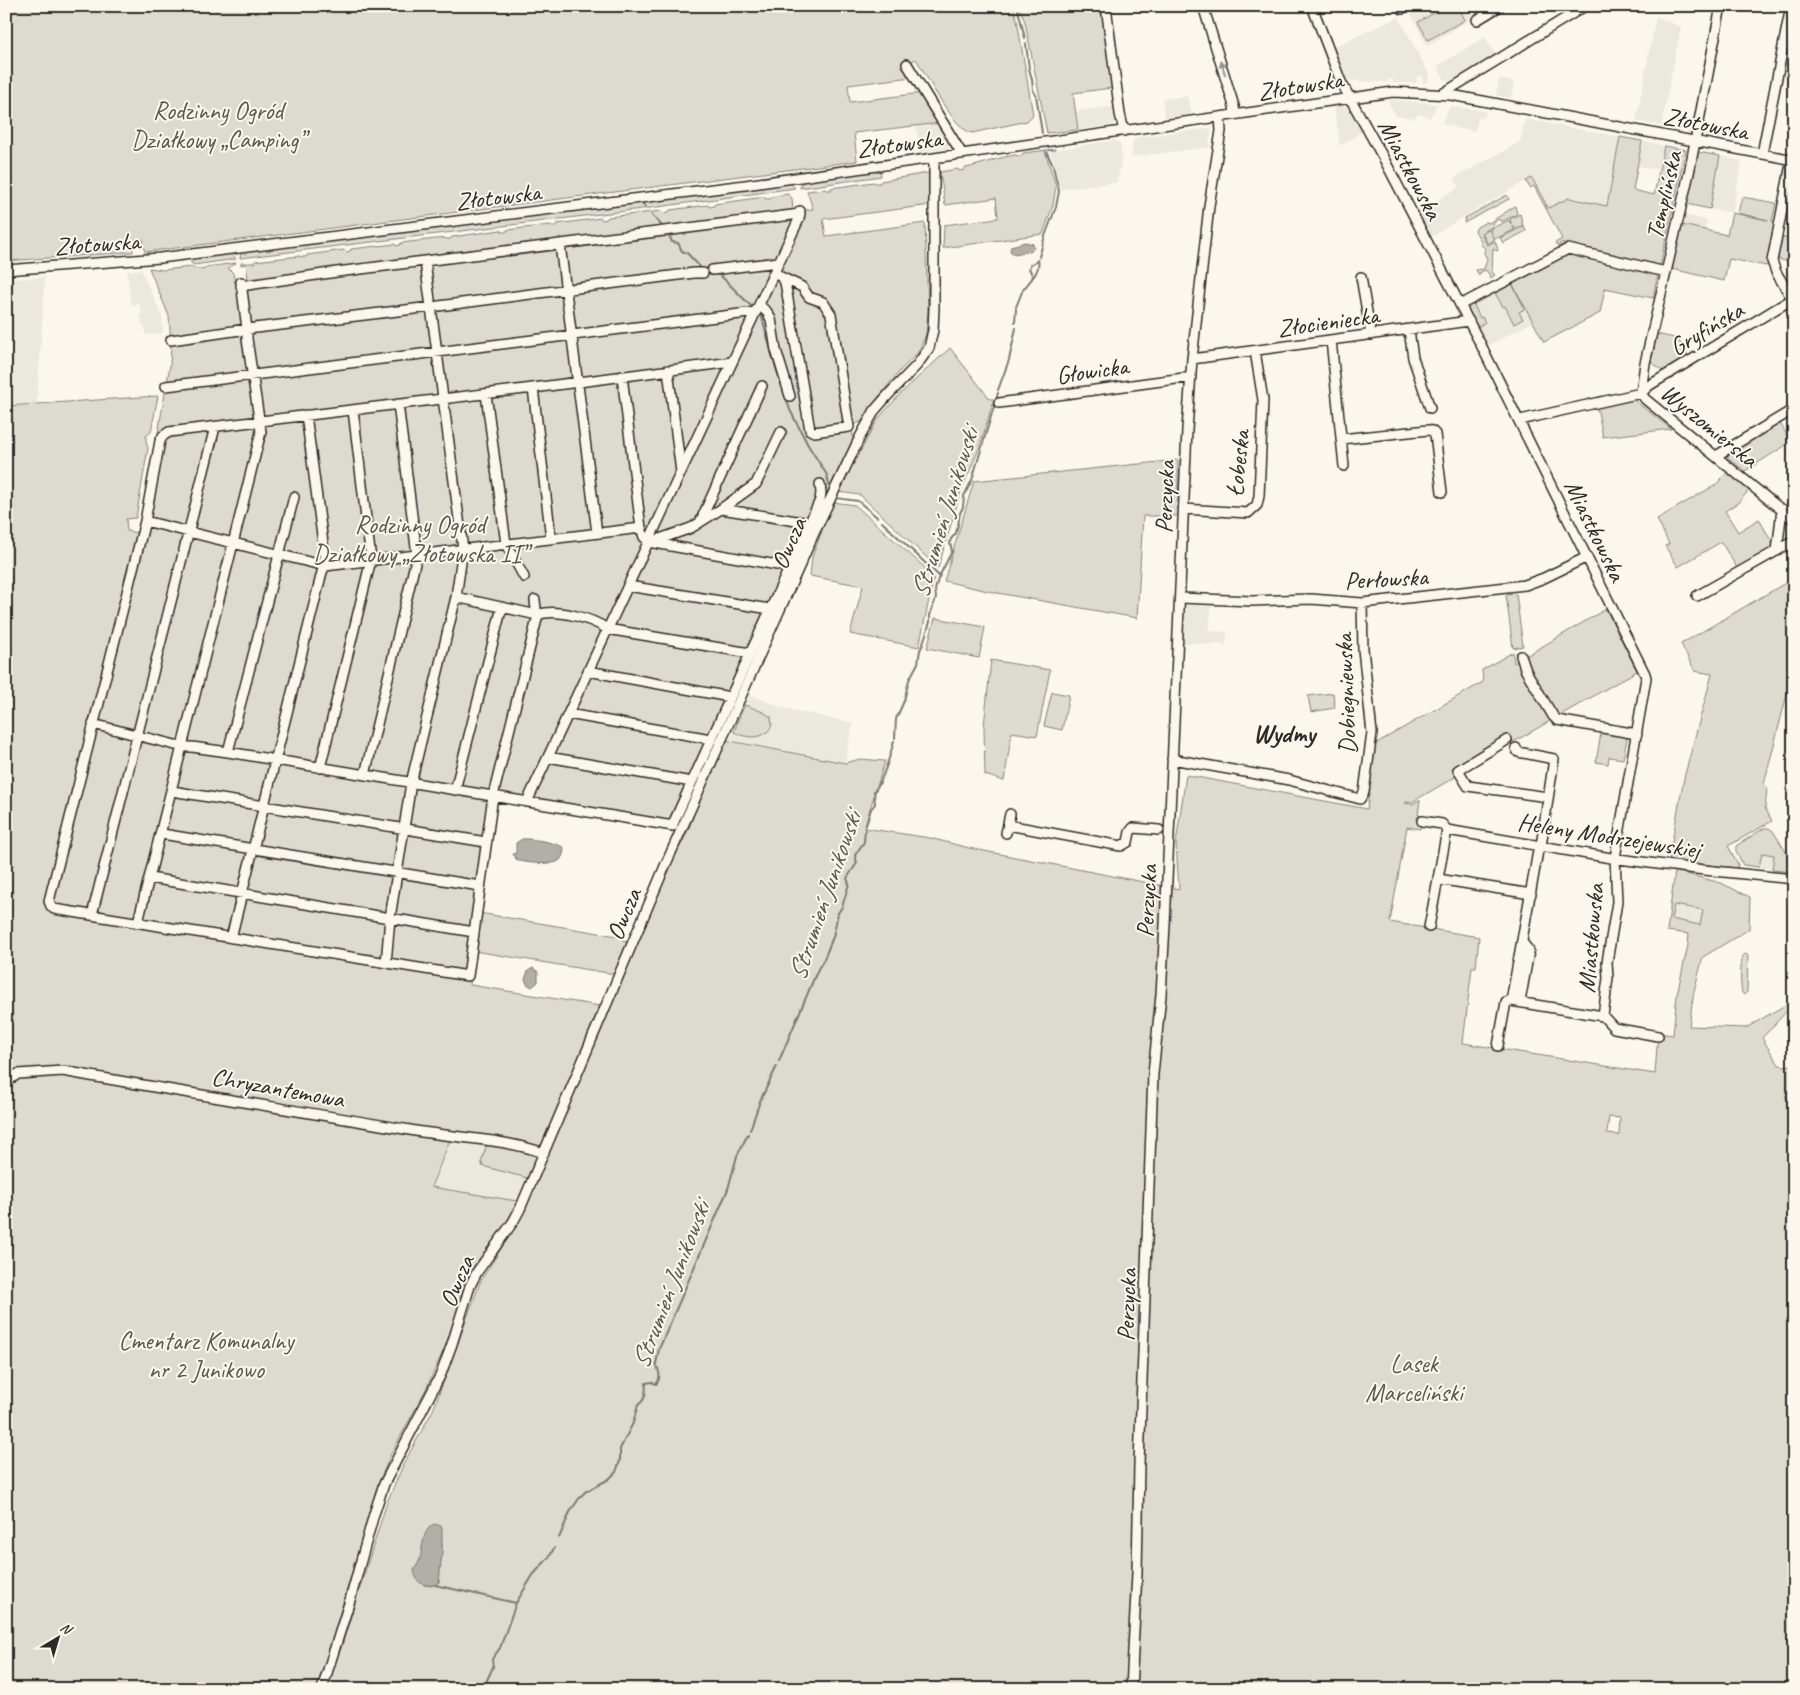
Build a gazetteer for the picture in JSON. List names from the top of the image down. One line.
{"streets":{"street":["Złotowska","Miastkowska","Templińska","Złocieniecka","Gryfińska","Głowicka","Wyszomierska","Łobeska","Perzycka","Owcza","Perłowska","Dobiegniewska","Heleny Modrzejewskiej","Chryzantemowa"]},"crossings":[["Złotowska","Miastkowska"],["Złotowska","Templińska"],["Złotowska","Perzycka"],["Złotowska","Owcza"],["Miastkowska","Złocieniecka"],["Miastkowska","Wyszomierska"],["Miastkowska","Perłowska"],["Miastkowska","Heleny Modrzejewskiej"],["Templińska","Gryfińska"],["Templińska","Wyszomierska"],["Złocieniecka","Łobeska"],["Złocieniecka","Perzycka"],["Gryfińska","Wyszomierska"],["Głowicka","Perzycka"],["Łobeska","Perzycka"],["Perzycka","Perłowska"],["Perzycka","Dobiegniewska"],["Owcza","Chryzantemowa"],["Perłowska","Dobiegniewska"]],"districts":["Wydmy"],"water":["Strumień Junikowski"],"parks":["Rodzinny Ogród Działkowy „Camping”","Rodzinny Ogród Działkowy „Złotowska II”","Cmentarz Komunalny nr 2 Junikowo","Lasek Marceliński"],"north":"top right"}
